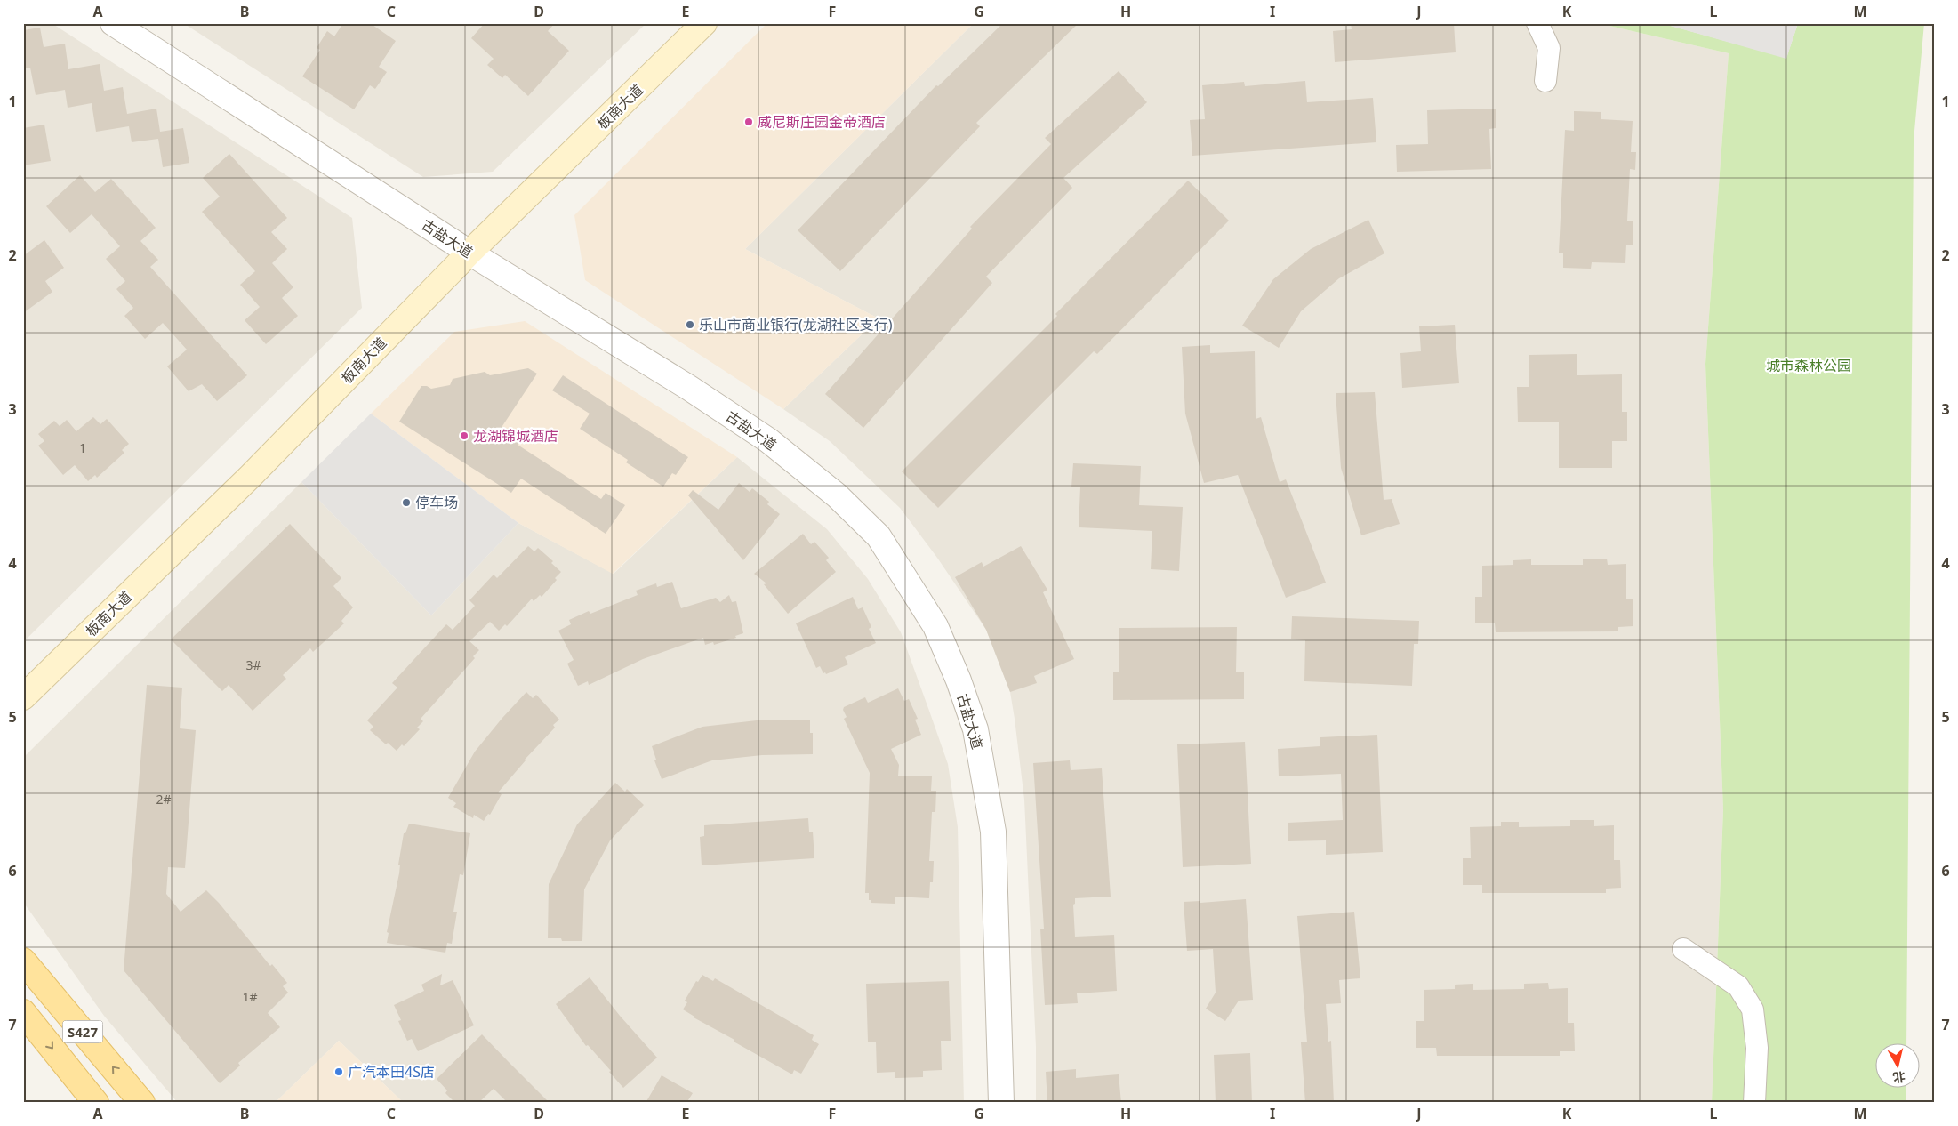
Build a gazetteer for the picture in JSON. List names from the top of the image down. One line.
{"streets":{"main road":["板南大道","S427"],"street":["古盐大道"]},"crossings":[["板南大道","古盐大道"]],"parks":["城市森林公园"],"places":["威尼斯庄园金帝酒店","乐山市商业银行(龙湖社区支行)","龙湖锦城酒店","停车场","广汽本田4S店"],"house_numbers":["1","3#","2#","1#"],"north":"bottom","grid":{"columns":["A","B","C","D","E","F","G","H","I","J","K","L","M"],"rows":["1","2","3","4","5","6","7"]}}
